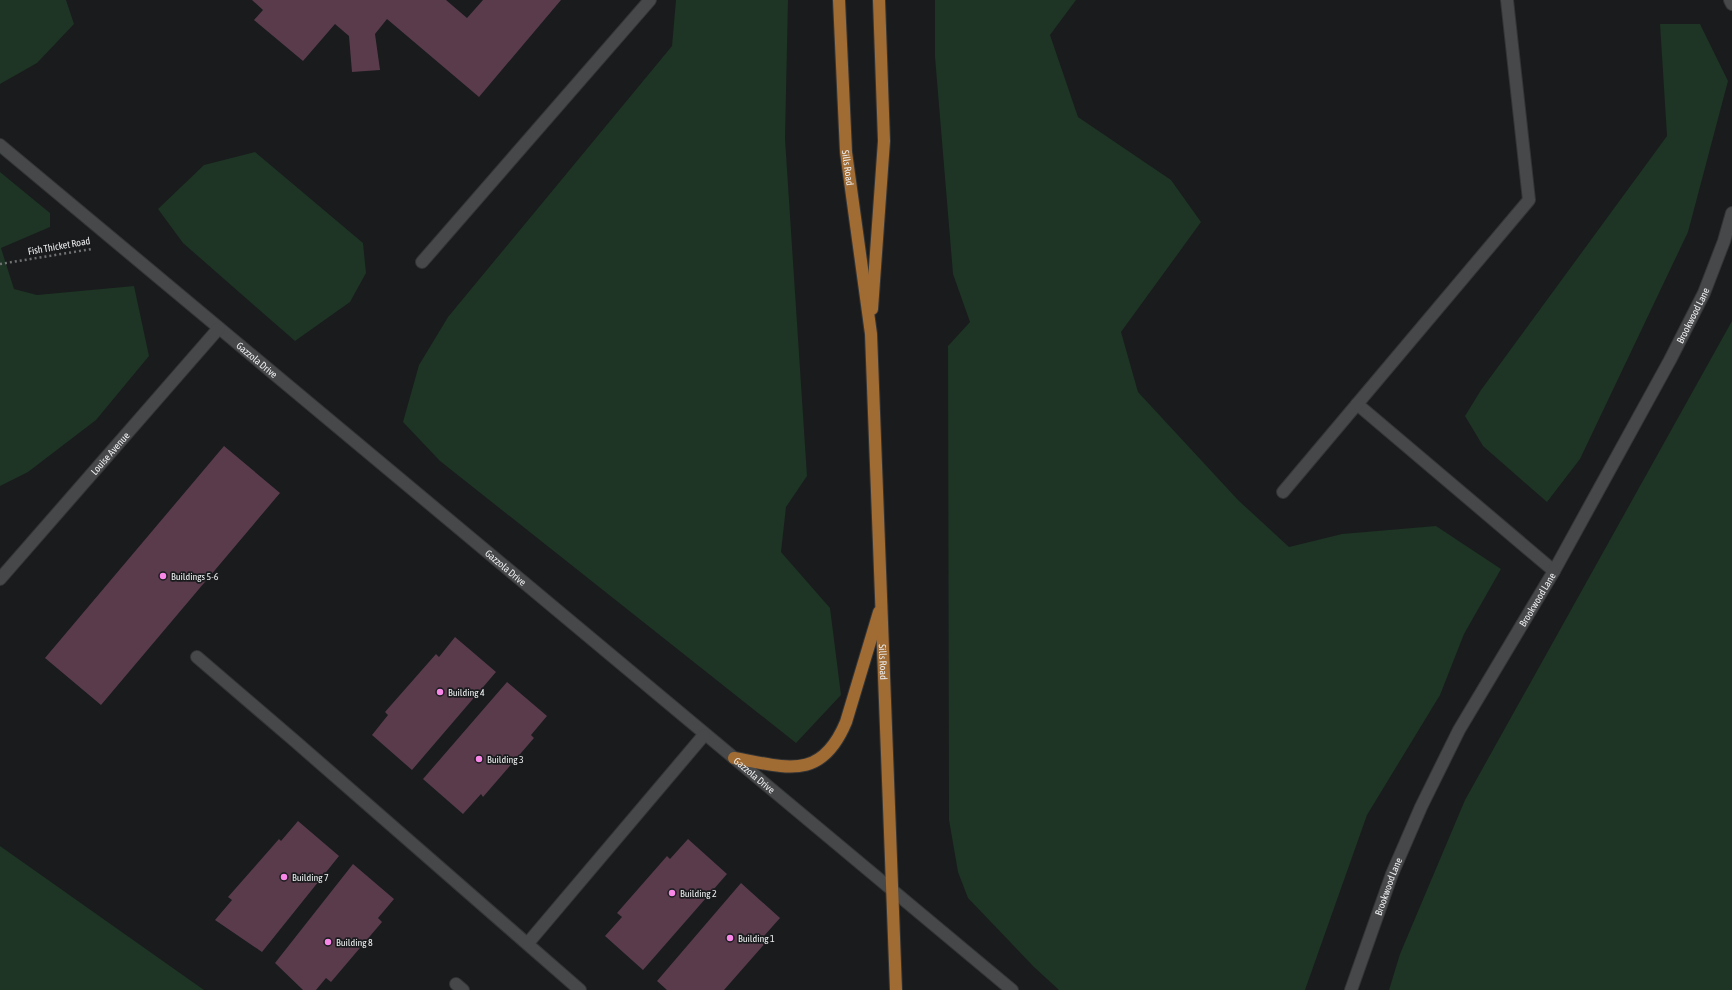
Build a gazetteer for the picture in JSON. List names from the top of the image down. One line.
{"streets":{"main road":["Sills Road"],"street":["Brookwood Lane","Gazzola Drive","Louise Avenue"],"path":["Fish Thicket Road"]},"crossings":[["Sills Road","Gazzola Drive"],["Fish Thicket Road","Gazzola Drive"],["Gazzola Drive","Louise Avenue"]],"places":["Buildings 5-6","Building 4","Building 3","Building 7","Building 2","Building 1","Building 8"]}
